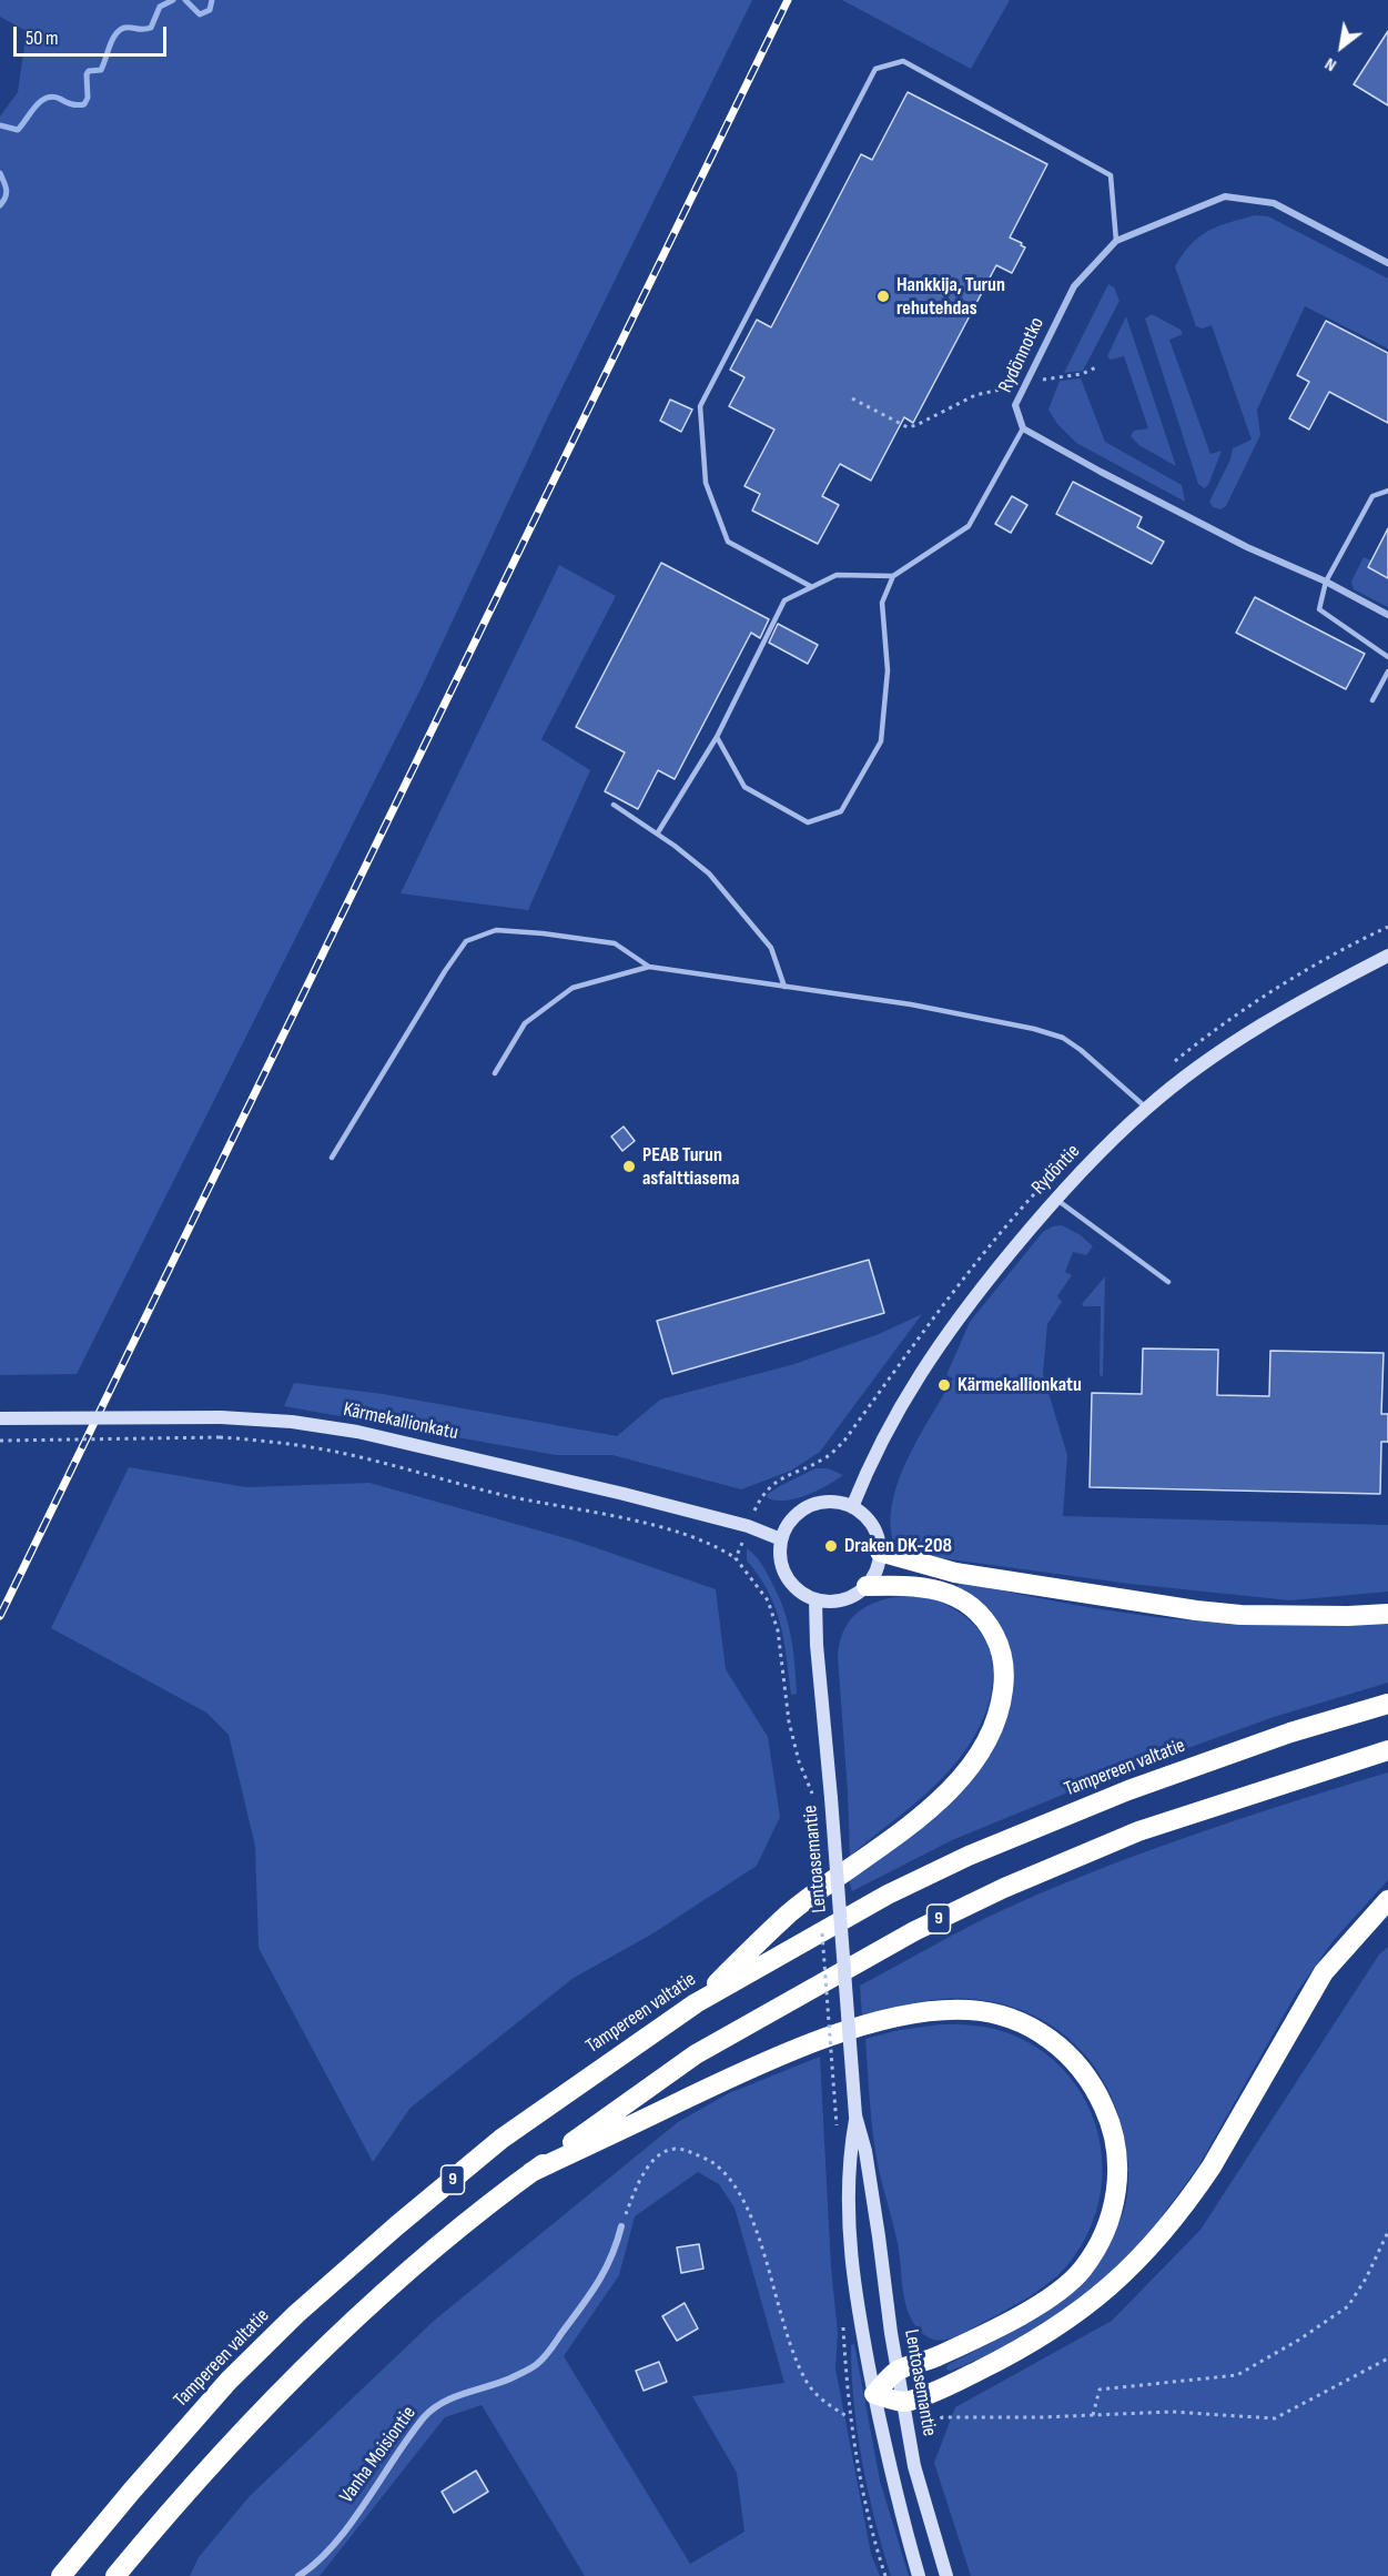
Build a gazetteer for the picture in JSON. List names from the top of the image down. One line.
{"streets":{"highway":["Tampereen valtatie","9"],"main road":["Rydöntie","Kärmekallionkatu","Lentoasemantie"],"street":["Rydönnotko","Vanha Moisiontie"]},"crossings":[["Rydöntie","Kärmekallionkatu"],["Rydöntie","Lentoasemantie"],["Kärmekallionkatu","Lentoasemantie"]],"places":["Hankkija, Turun rehutehdas","PEAB Turun asfalttiasema","Kärmekallionkatu","Draken DK-208"],"scale_bar":"50 m","north":"bottom left"}
